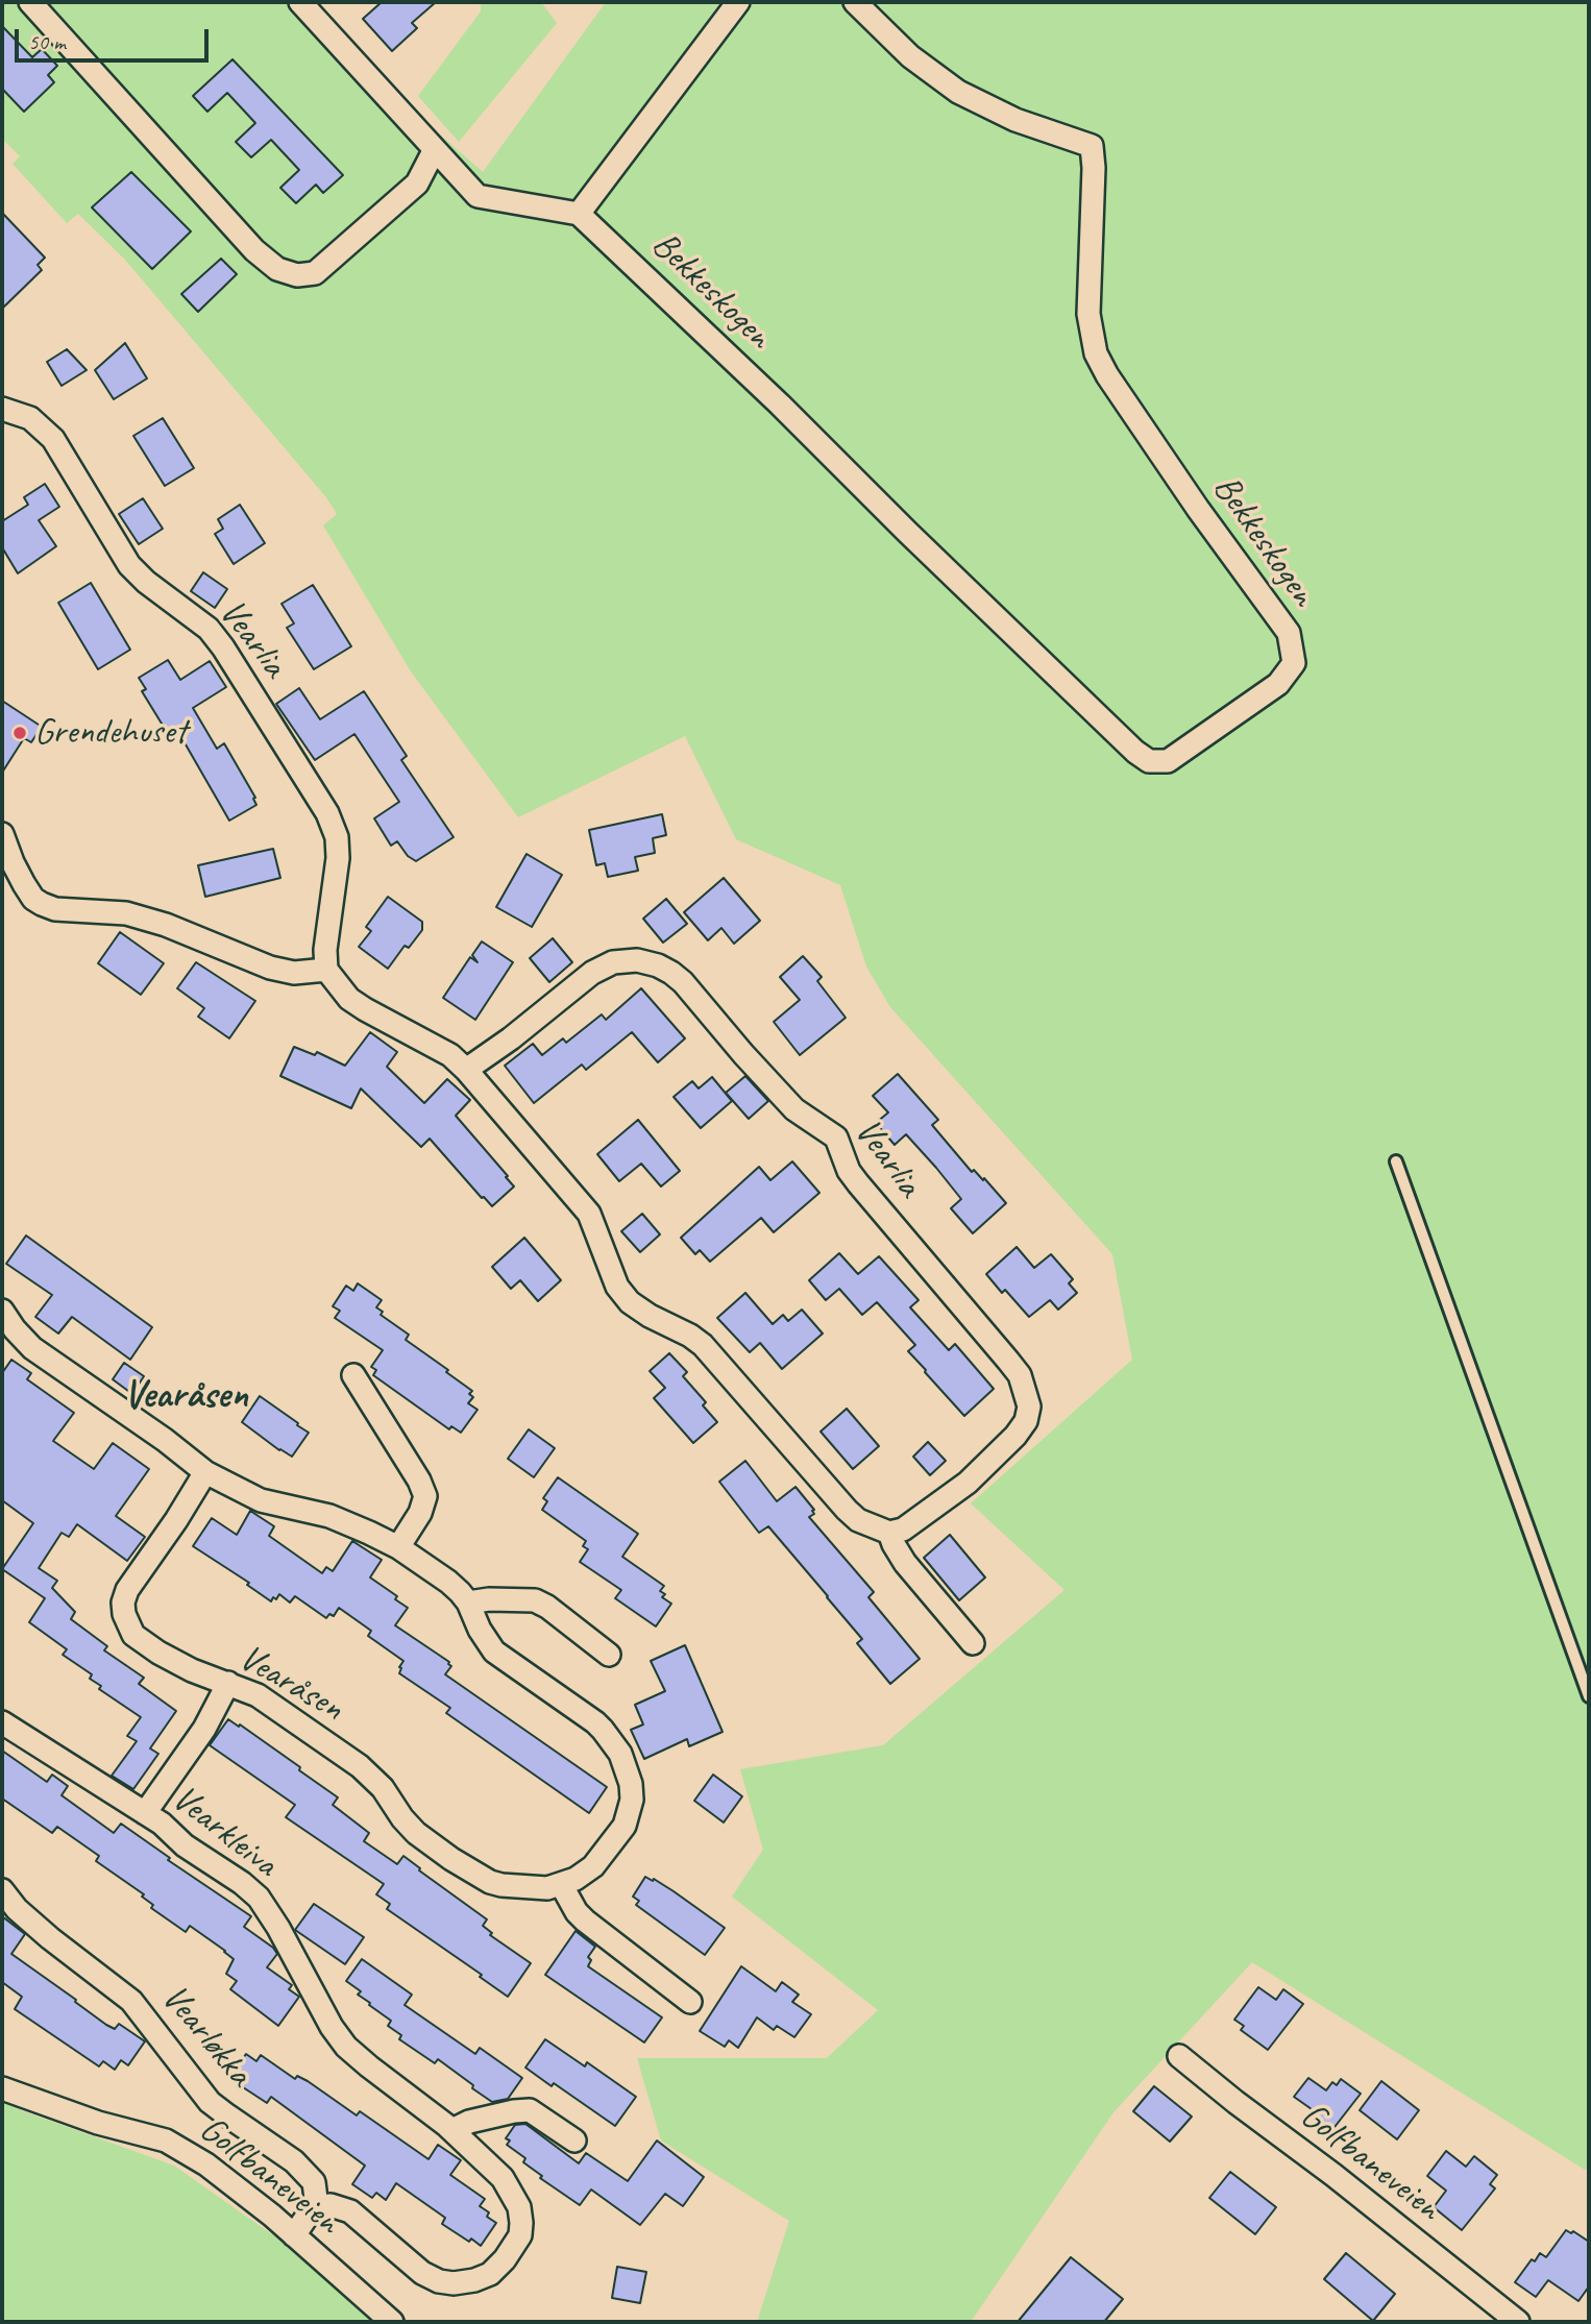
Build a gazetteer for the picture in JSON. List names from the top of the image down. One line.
{"streets":{"street":["Bekkeskogen","Vearlia","Vearåsen","Vearkleiva","Vearløkka","Golfbaneveien"]},"crossings":[["Vearkleiva","Vearløkka"]],"districts":["Vearåsen"],"places":["Grendehuset"],"scale_bar":"50 m"}
